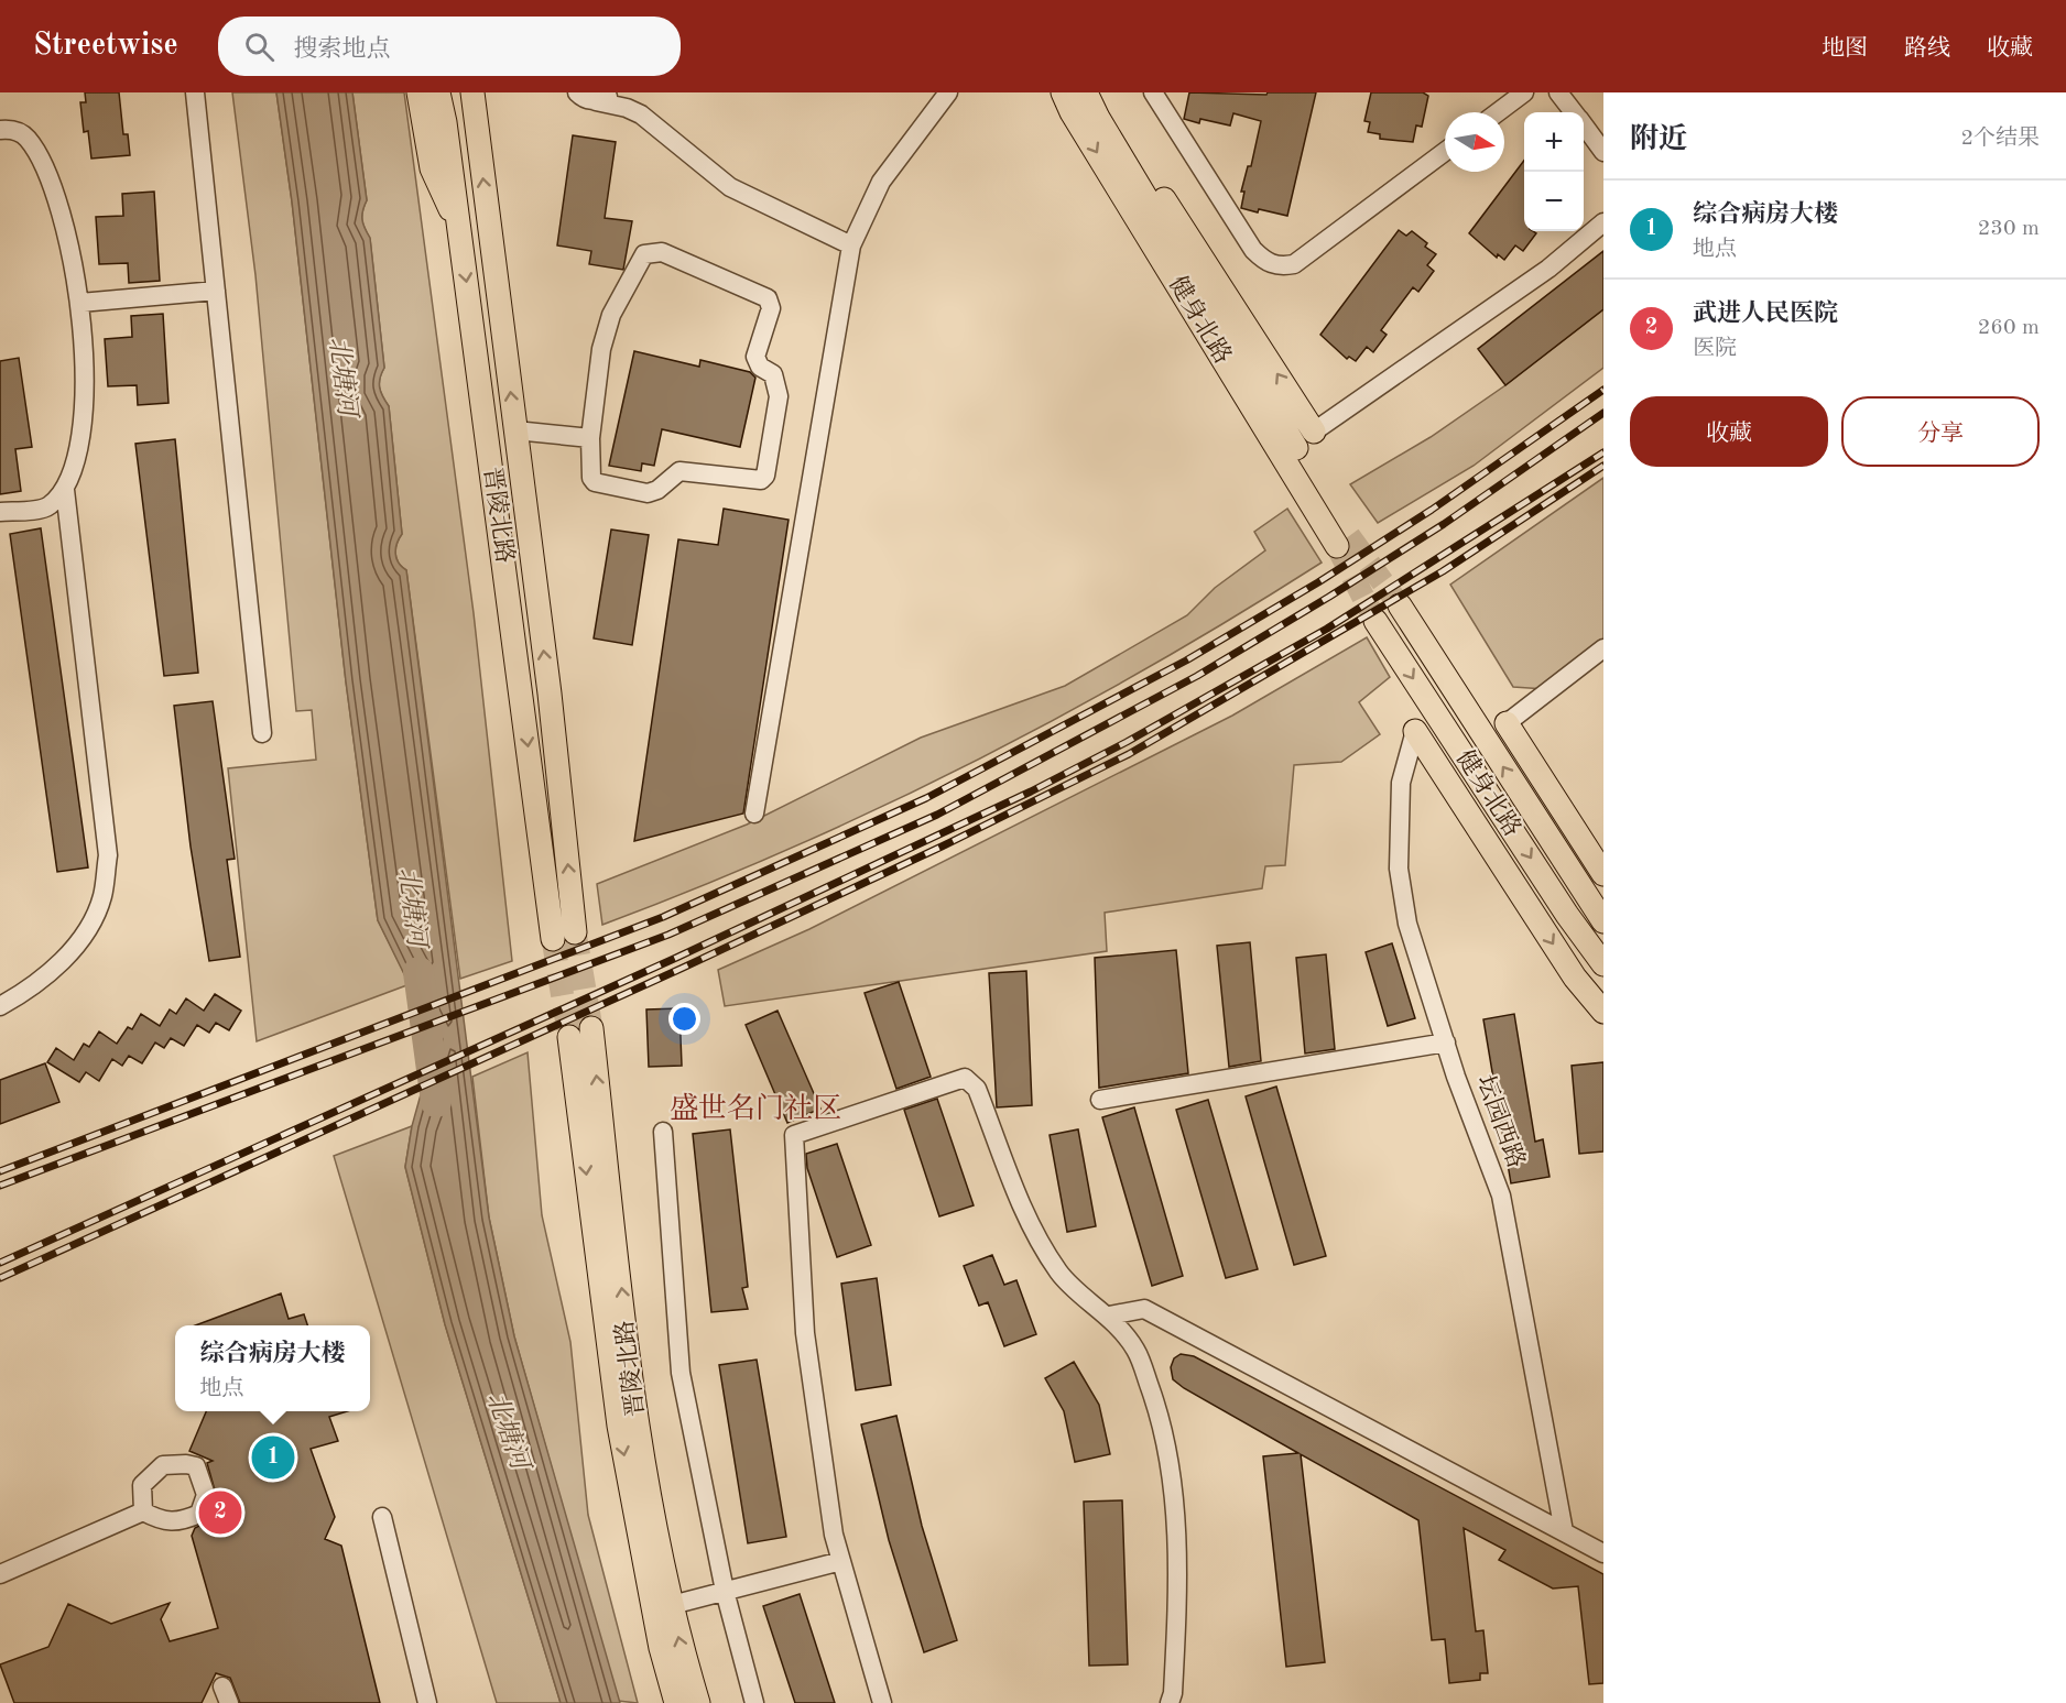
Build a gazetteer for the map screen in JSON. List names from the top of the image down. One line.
{"streets":{"main road":["健身北路","晋陵北路"],"street":["坛园西路"]},"districts":["盛世名门社区"],"water":["北塘河"],"north":"right","page":{"header":"Streetwise","search":"搜索地点","nav":["地图","路线","收藏"],"heading":["附近","2个结果"],"map_buttons":["+","−"],"list":[{"mark":"1","name":"综合病房大楼","note":"地点","value":"230 m"},{"mark":"2","name":"武进人民医院","note":"医院","value":"260 m"}],"buttons":["收藏","分享"],"popup":["综合病房大楼","地点"],"pins":["1","2"]}}
